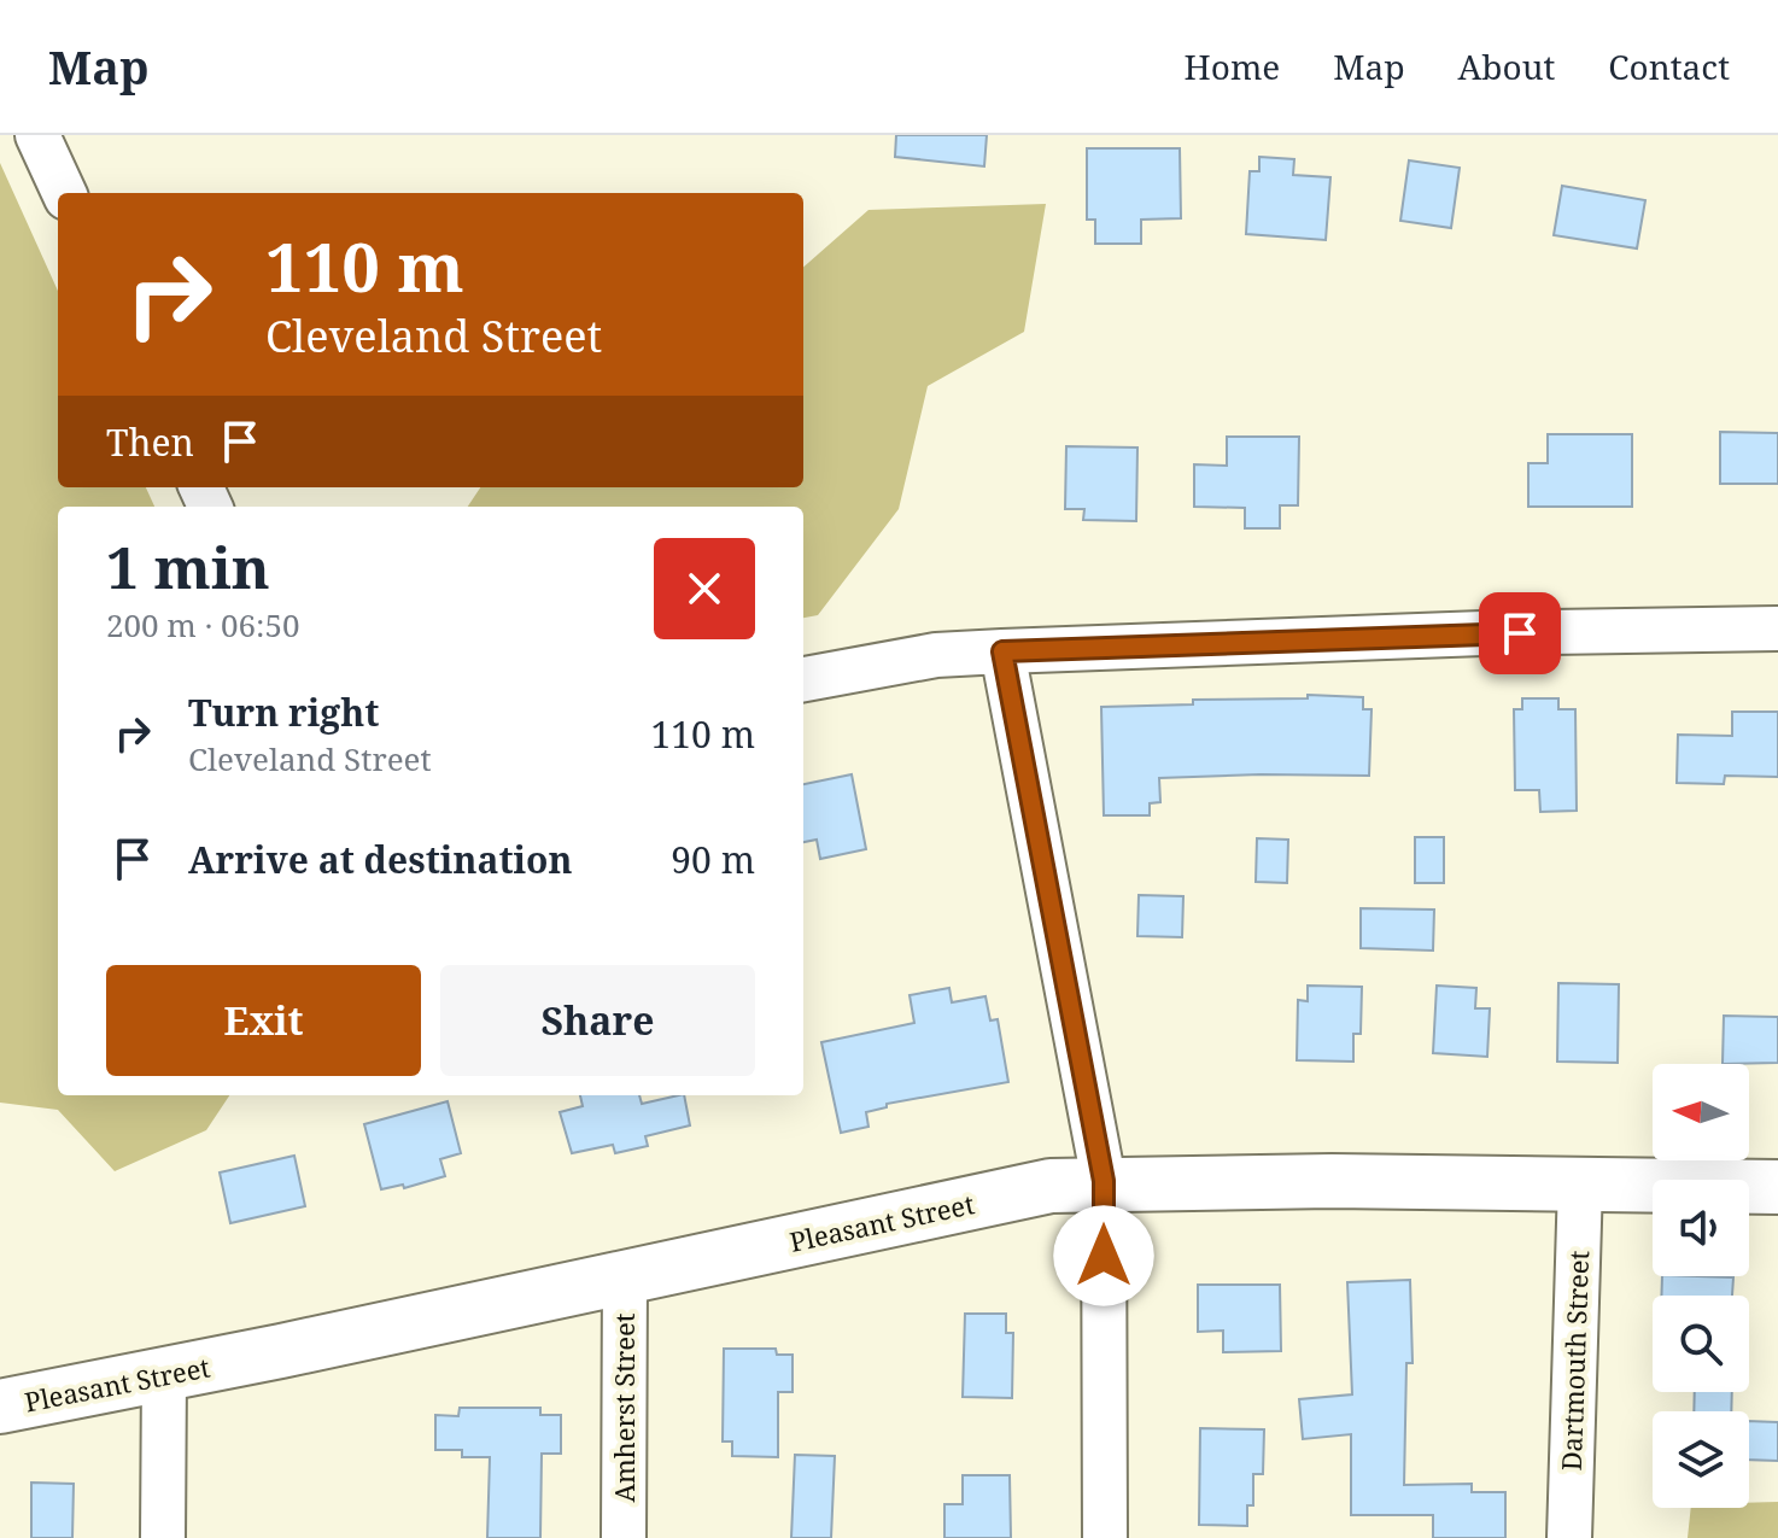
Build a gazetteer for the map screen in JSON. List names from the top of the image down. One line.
{"streets":{"street":["Pleasant Street","Dartmouth Street","Amherst Street"]},"crossings":[["Pleasant Street","Dartmouth Street"],["Pleasant Street","Amherst Street"]],"north":"left","page":{"header":"Map","nav":["Home","Map","About","Contact"],"turn":["110 m","Cleveland Street"],"then":"Then","heading":["1 min","200 m · 06:50"],"list":[{"name":"Turn right","note":"Cleveland Street","value":"110 m"},{"name":"Arrive at destination","value":"90 m"}],"buttons":["Exit","Share"]}}
